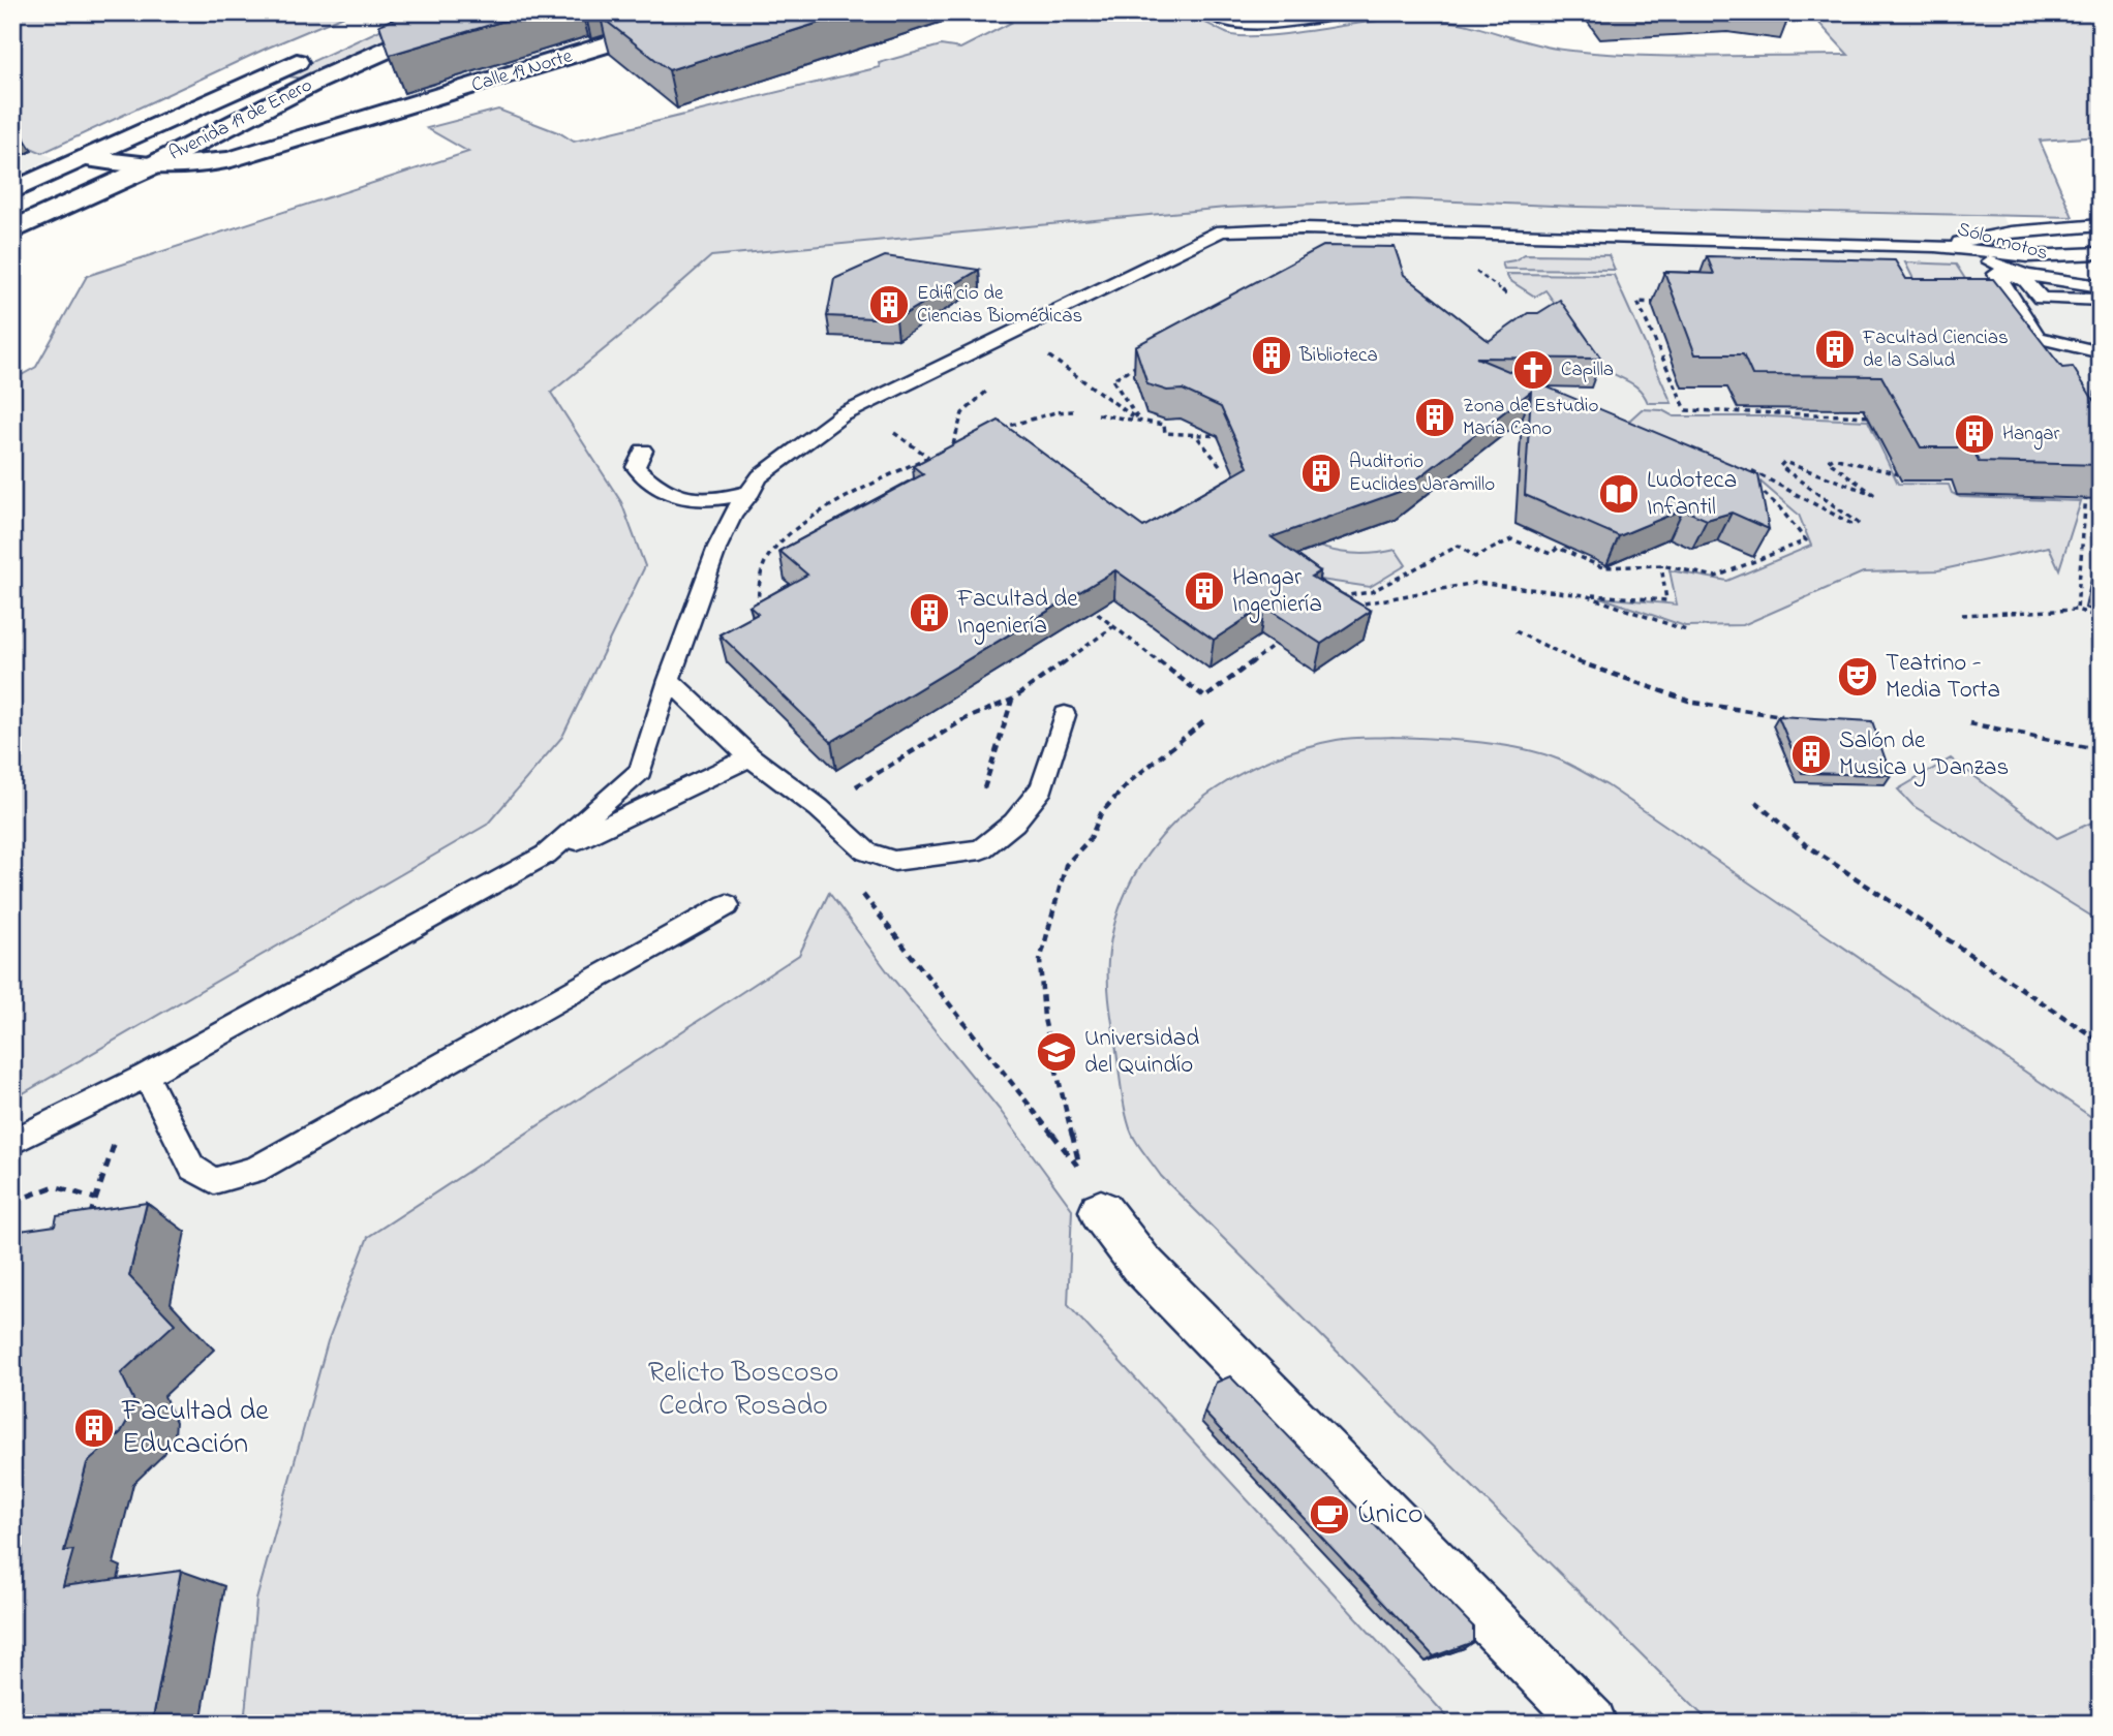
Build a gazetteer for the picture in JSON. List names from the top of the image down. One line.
{"streets":{"main road":["Calle 19 Norte","Avenida 19 de Enero"],"lane":["Sólo motos"]},"crossings":[["Calle 19 Norte","Avenida 19 de Enero"]],"parks":["Relicto Boscoso Cedro Rosado"],"places":{"building":["Edificio de Ciencias Biomédicas","Facultad Ciencias de la Salud","Biblioteca","Zona de Estudio María Cano","Hangar","Auditorio Euclides Jaramillo","Hangar Ingeniería","Facultad de Ingeniería","Salón de Musica y Danzas","Facultad de Educación"],"church":["Capilla"],"library":["Ludoteca Infantil"],"theatre":["Teatrino - Media Torta"],"school or university":["Universidad del Quindío"],"cafe":["Único"]}}
